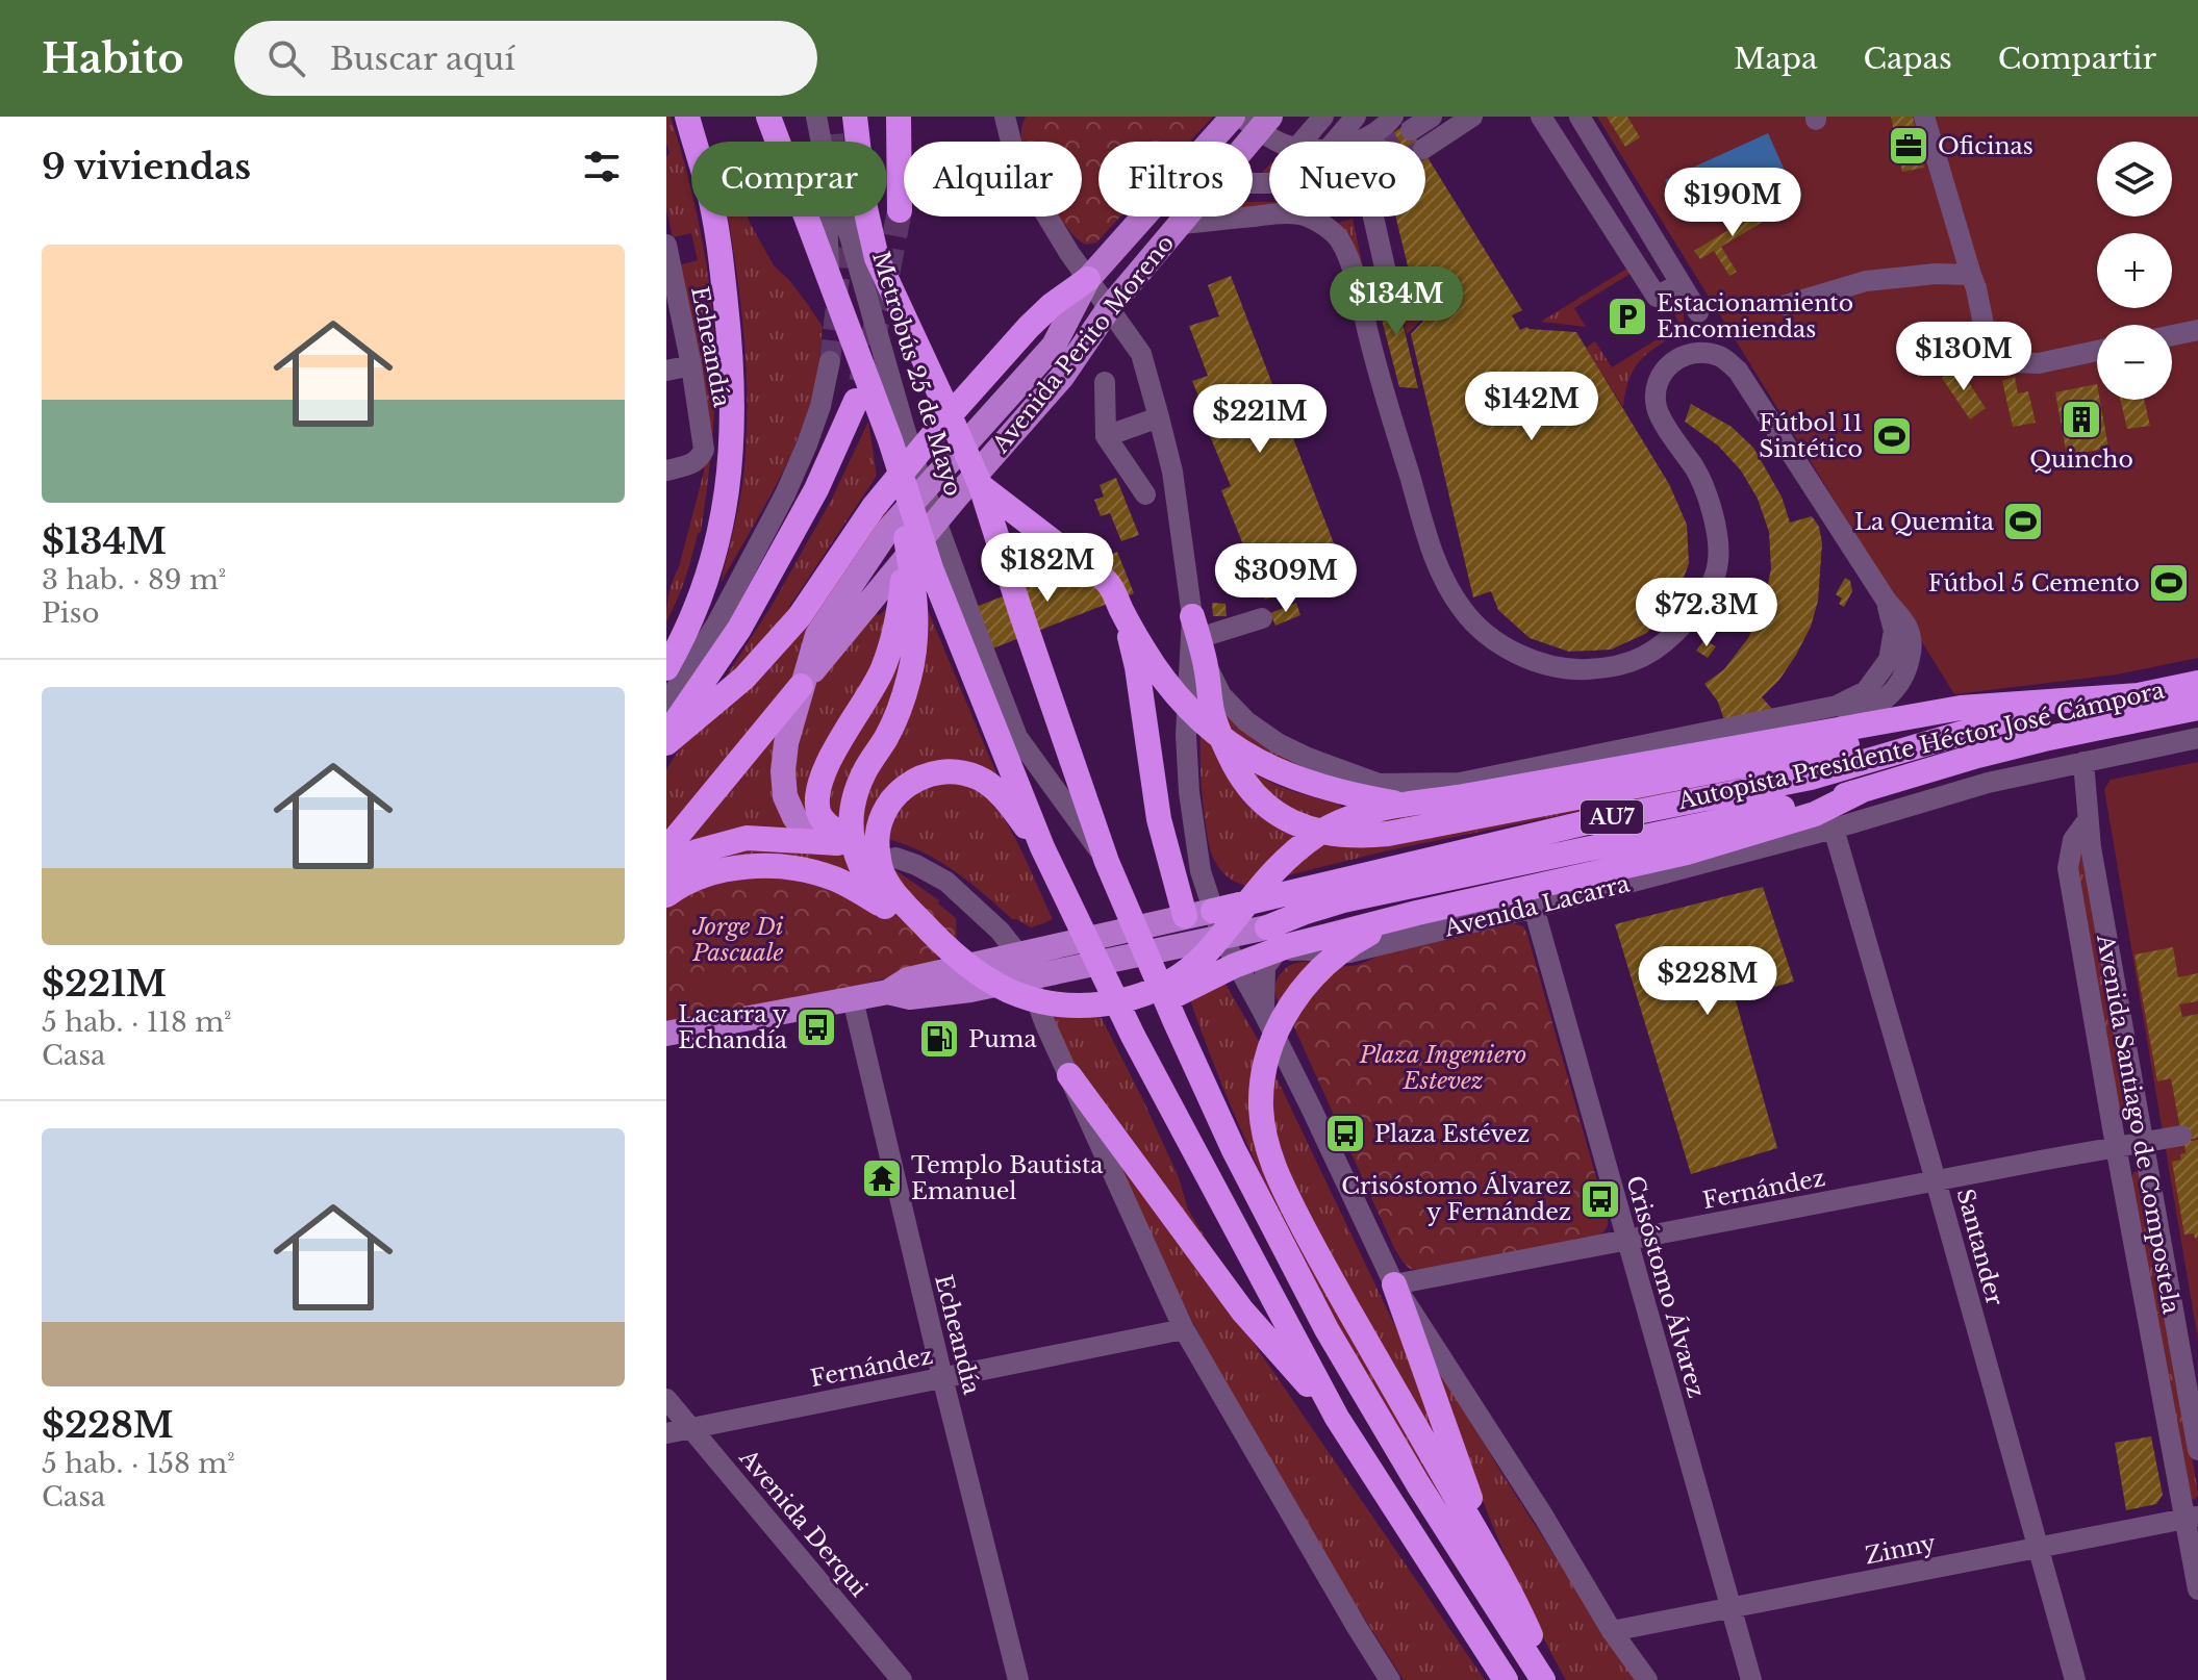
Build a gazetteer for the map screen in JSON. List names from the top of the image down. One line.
{"streets":{"highway":["Autopista Presidente Héctor José Cámpora","AU7"],"main road":["Avenida Perito Moreno"],"street":["Echeandía","Metrobús 25 de Mayo","Avenida Lacarra","Avenida Santiago de Compostela","Fernández","Santander","Crisóstomo Álvarez","Avenida Derqui","Zinny"]},"crossings":[["Echeandía","Fernández"],["Avenida Lacarra","Avenida Santiago de Compostela"],["Avenida Lacarra","Santander"],["Avenida Lacarra","Crisóstomo Álvarez"],["Avenida Santiago de Compostela","Fernández"],["Avenida Santiago de Compostela","Zinny"],["Fernández","Santander"],["Fernández","Crisóstomo Álvarez"],["Fernández","Avenida Derqui"],["Santander","Zinny"],["Crisóstomo Álvarez","Zinny"]],"parks":["Jorge Di Pascuale","Plaza Ingeniero Estevez"],"places":{"office":["Oficinas"],"parking":["Estacionamiento Encomiendas"],"building":["Quincho"],"sports":["Fútbol 11 Sintético","La Quemita","Fútbol 5 Cemento"],"bus stop":["Lacarra y Echandía","Plaza Estévez","Crisóstomo Álvarez y Fernández"],"fuel station":["Puma"],"temple":["Templo Bautista Emanuel"]},"page":{"header":"Habito","search":"Buscar aquí","nav":["Mapa","Capas","Compartir"],"heading":"9 viviendas","map_buttons":["+","−"],"chip":["Comprar","Alquilar","Filtros","Nuevo"],"price":["$190M","$134M","$130M","$142M","$221M","$182M","$309M","$72.3M","$228M"],"list":[{"name":"$134M","note":"3 hab. · 89 m² · Piso"},{"name":"$221M","note":"5 hab. · 118 m² · Casa"},{"name":"$228M","note":"5 hab. · 158 m² · Casa"}]}}
